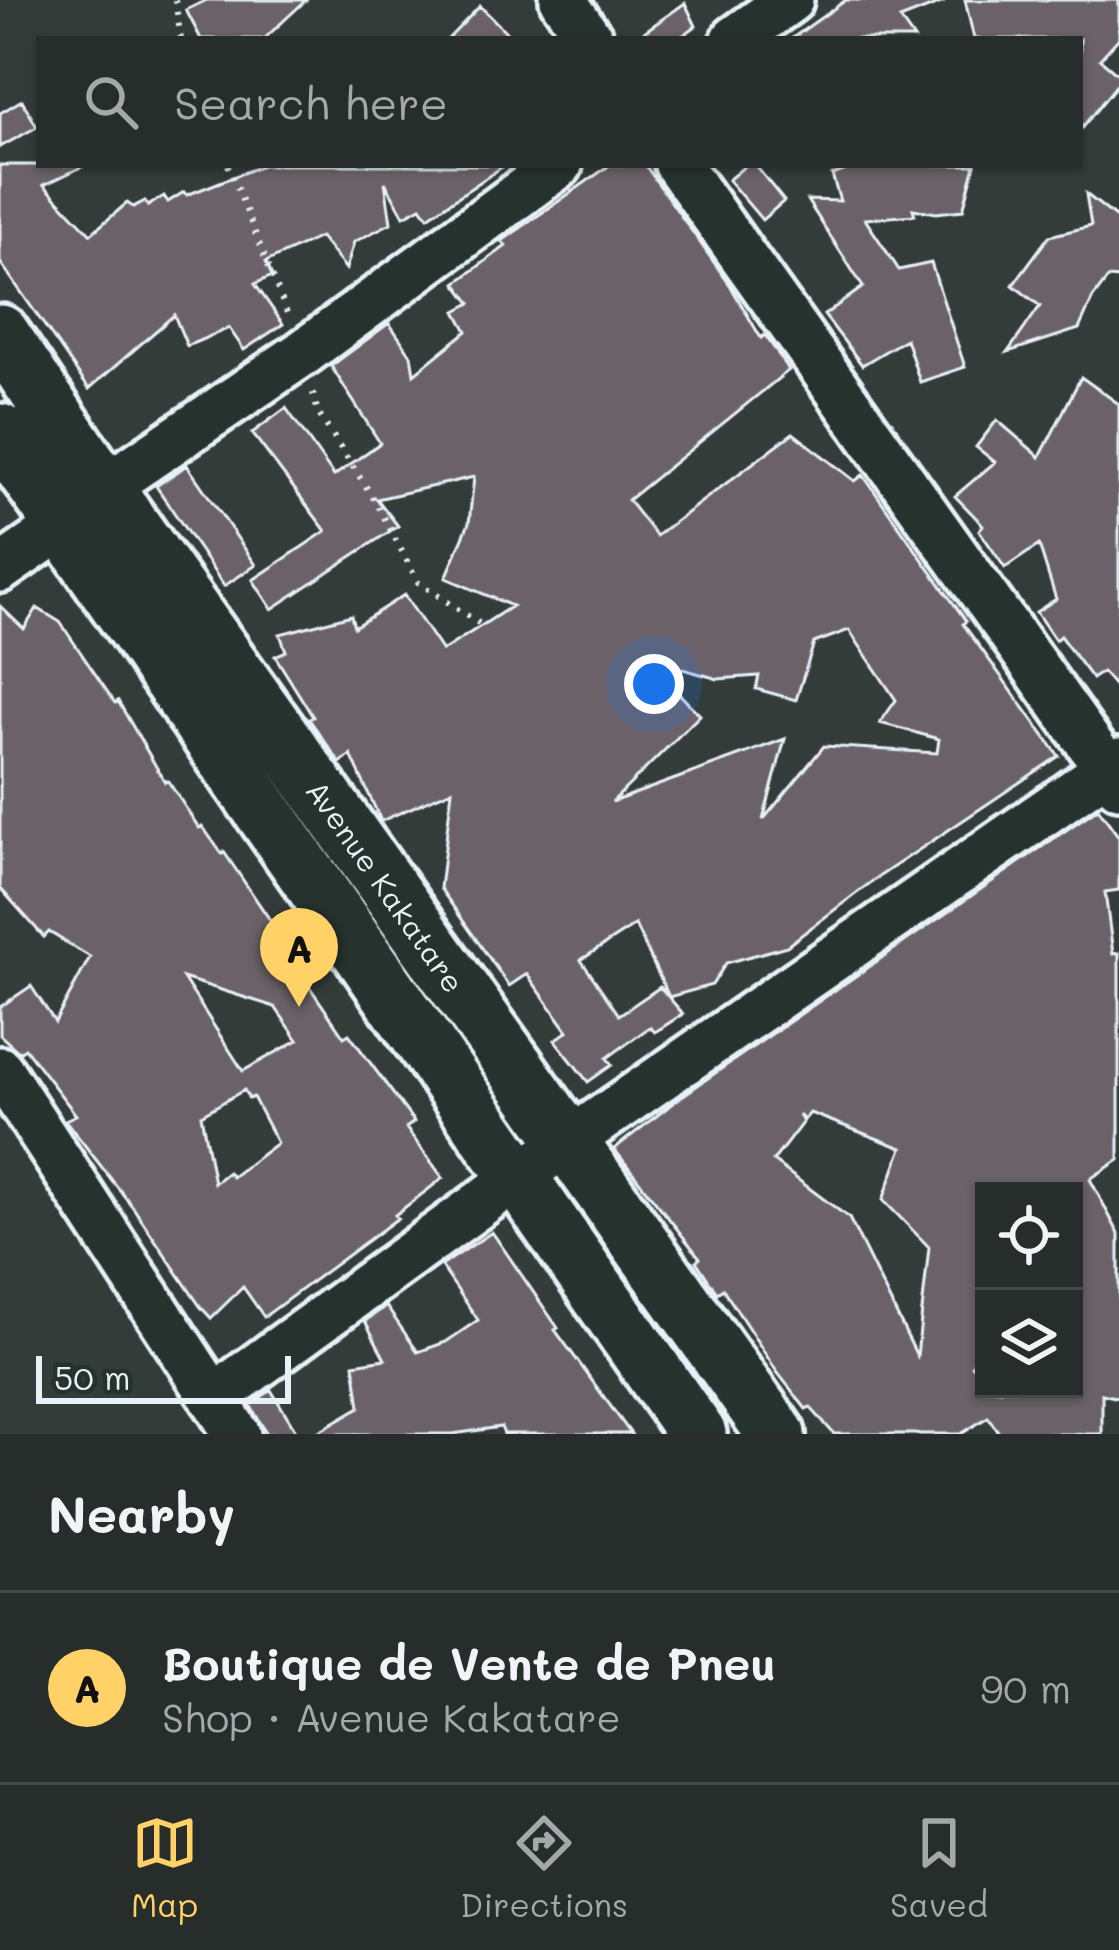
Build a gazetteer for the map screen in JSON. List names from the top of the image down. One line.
{"streets":{"main road":["Avenue Kakatare"]},"scale_bar":"50 m","page":{"search":"Search here","pins":"A","scale":"50 m","heading":"Nearby","list":[{"mark":"A","name":"Boutique de Vente de Pneu","note":"Shop · Avenue Kakatare","value":"90 m"}],"nav":["Map","Directions","Saved"]}}
